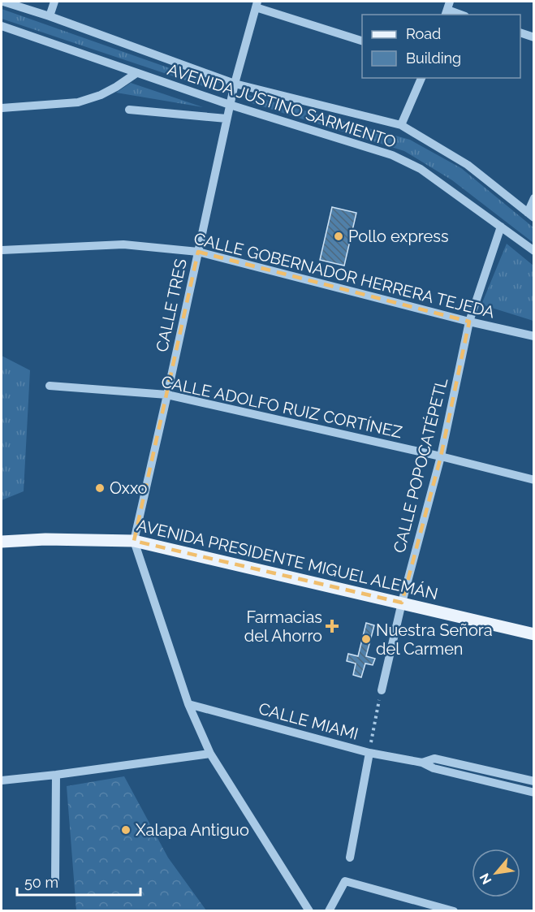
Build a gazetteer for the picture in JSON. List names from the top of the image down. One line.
{"streets":{"main road":["AVENIDA PRESIDENTE MIGUEL ALEMÁN"],"street":["AVENIDA JUSTINO SARMIENTO","CALLE GOBERNADOR HERRERA TEJEDA","CALLE TRES","CALLE ADOLFO RUIZ CORTÍNEZ","CALLE POPOCATÉPETL","CALLE MIAMI"]},"crossings":[["AVENIDA JUSTINO SARMIENTO","CALLE TRES"],["AVENIDA JUSTINO SARMIENTO","CALLE POPOCATÉPETL"],["CALLE GOBERNADOR HERRERA TEJEDA","CALLE TRES"],["CALLE GOBERNADOR HERRERA TEJEDA","CALLE POPOCATÉPETL"],["CALLE TRES","CALLE ADOLFO RUIZ CORTÍNEZ"],["CALLE TRES","AVENIDA PRESIDENTE MIGUEL ALEMÁN"],["CALLE ADOLFO RUIZ CORTÍNEZ","CALLE POPOCATÉPETL"],["CALLE POPOCATÉPETL","AVENIDA PRESIDENTE MIGUEL ALEMÁN"]],"places":{"other":["Pollo express","Oxxo","Nuestra Señora del Carmen","Xalapa Antiguo"],"health":["Farmacias del Ahorro"]},"legend":["Road","Building"],"scale_bar":"50 m","north":"bottom left"}
